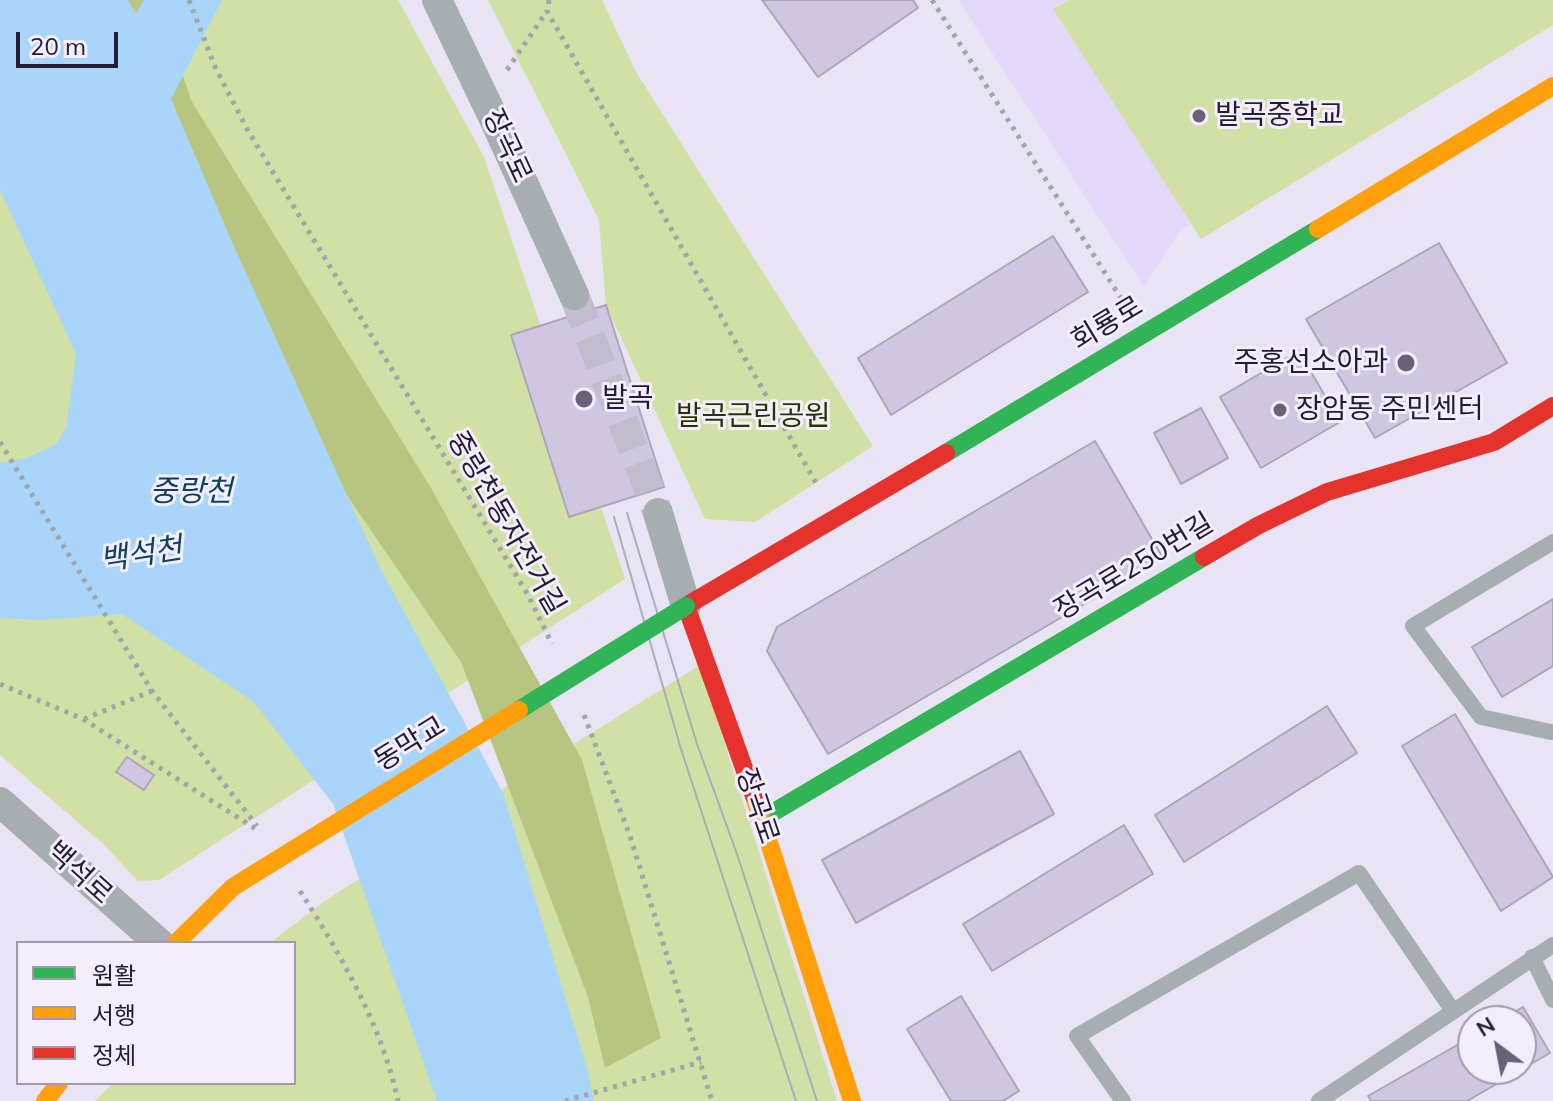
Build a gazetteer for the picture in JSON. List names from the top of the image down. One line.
{"streets":{"street":["장곡로","회룡로","장곡로250번길","동막교","백석로"],"path":["중랑천동자전거길"]},"crossings":[["장곡로","회룡로"],["장곡로","장곡로250번길"],["장곡로","동막교"],["회룡로","동막교"]],"water":["중랑천","백석천"],"parks":["발곡근린공원"],"places":["발곡중학교","주홍선소아과","발곡","장암동 주민센터"],"legend":["원활","서행","정체"],"scale_bar":"20 m","north":"top left"}
